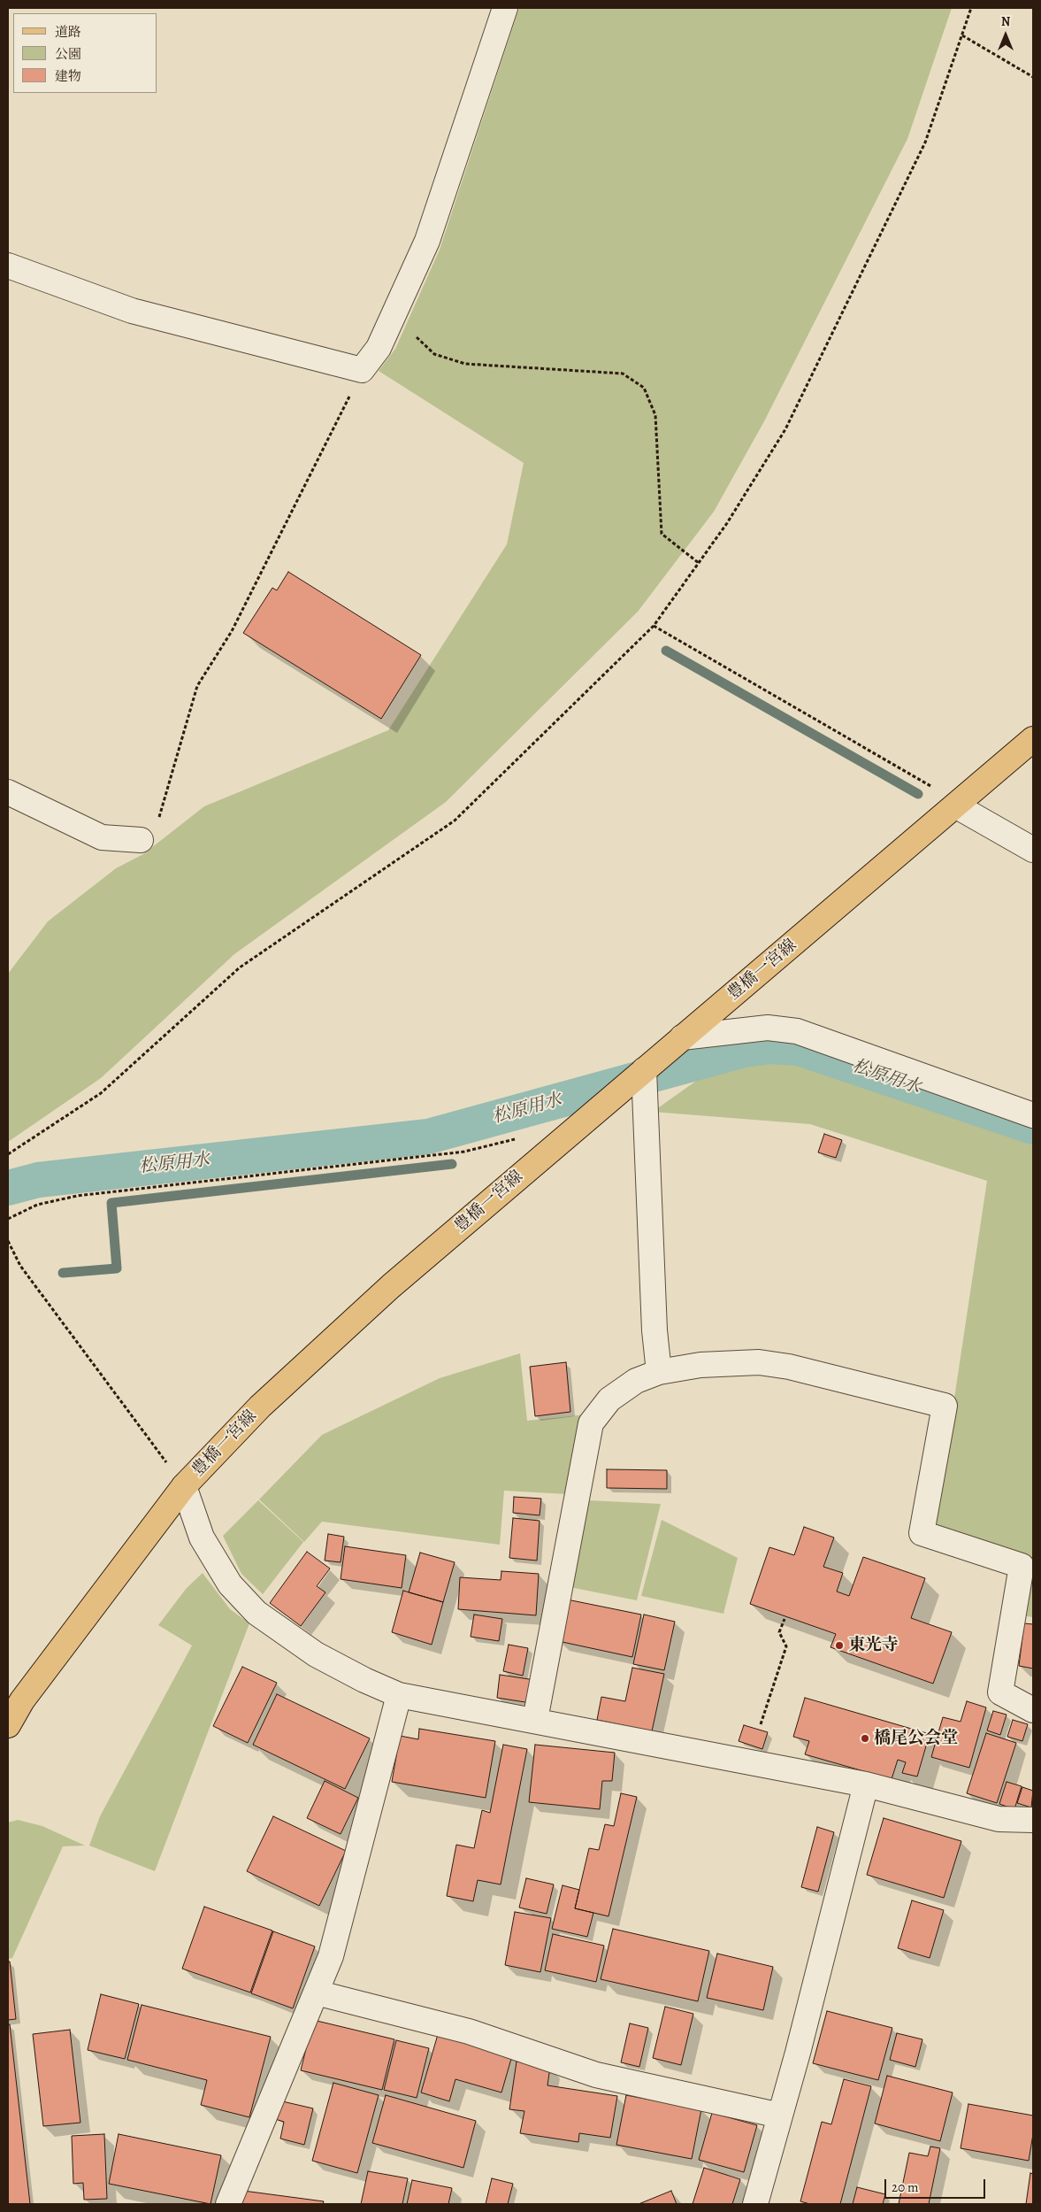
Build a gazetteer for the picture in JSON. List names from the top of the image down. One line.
{"streets":{"main road":["豊橋一宮線"]},"water":["松原用水"],"places":["東光寺","橋尾公会堂"],"legend":["道路","公園","建物"],"scale_bar":"20 m","north":"top"}
